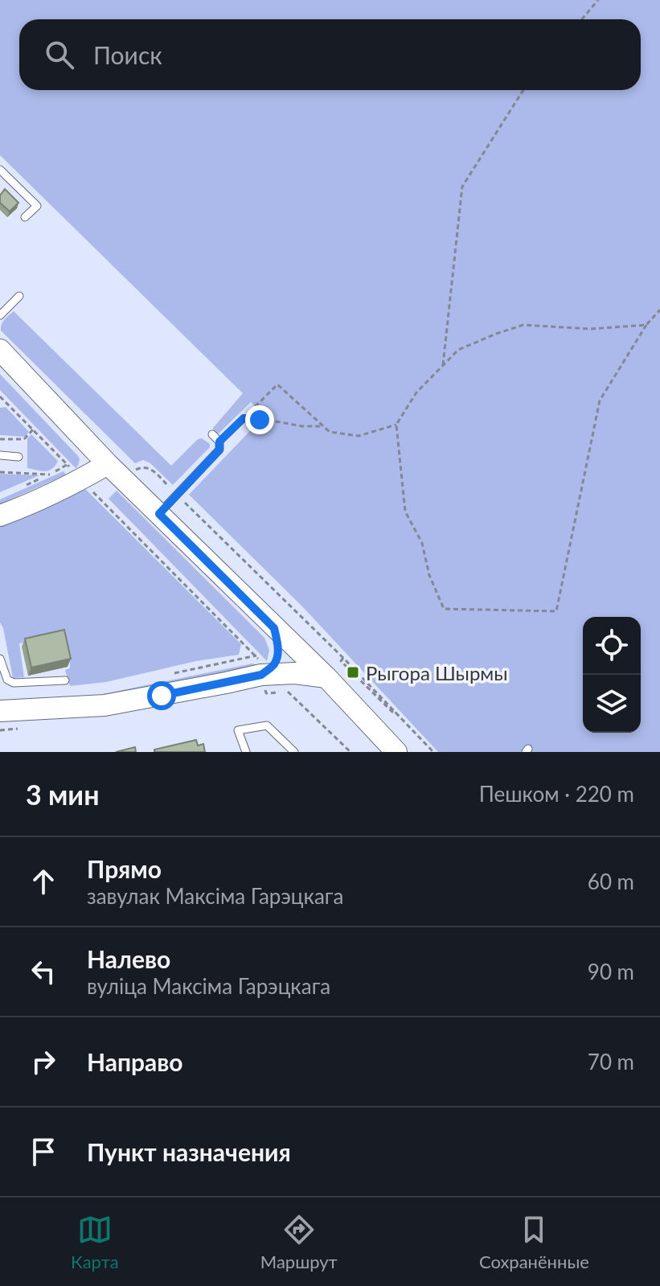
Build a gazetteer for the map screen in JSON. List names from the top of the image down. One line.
{"places":{"transit":["Рыгора Шырмы"]},"page":{"search":"Поиск","heading":["3 мин","Пешком · 220 m"],"list":[["Прямо","завулак Максіма Гарэцкага","60 m"],["Налево","вуліца Максіма Гарэцкага","90 m"],["Направо","70 m"],"Пункт назначения"],"nav":["Карта","Маршрут","Сохранённые"]}}
